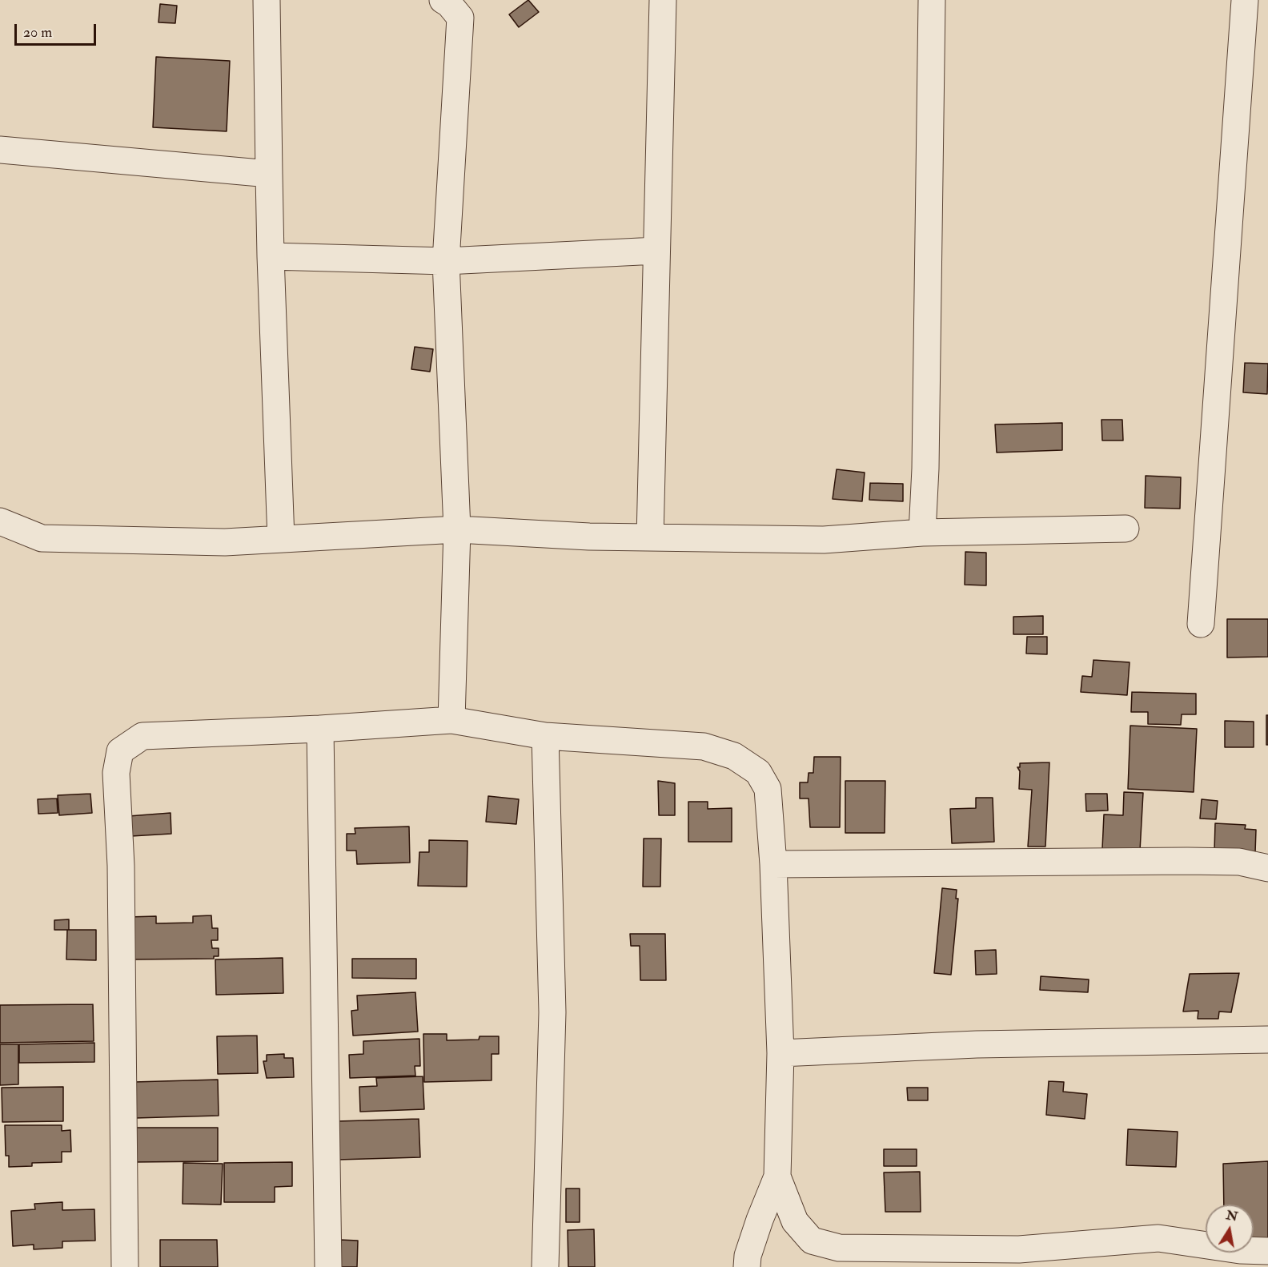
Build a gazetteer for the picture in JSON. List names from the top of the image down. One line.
{"scale_bar":"20 m","north":"top"}
